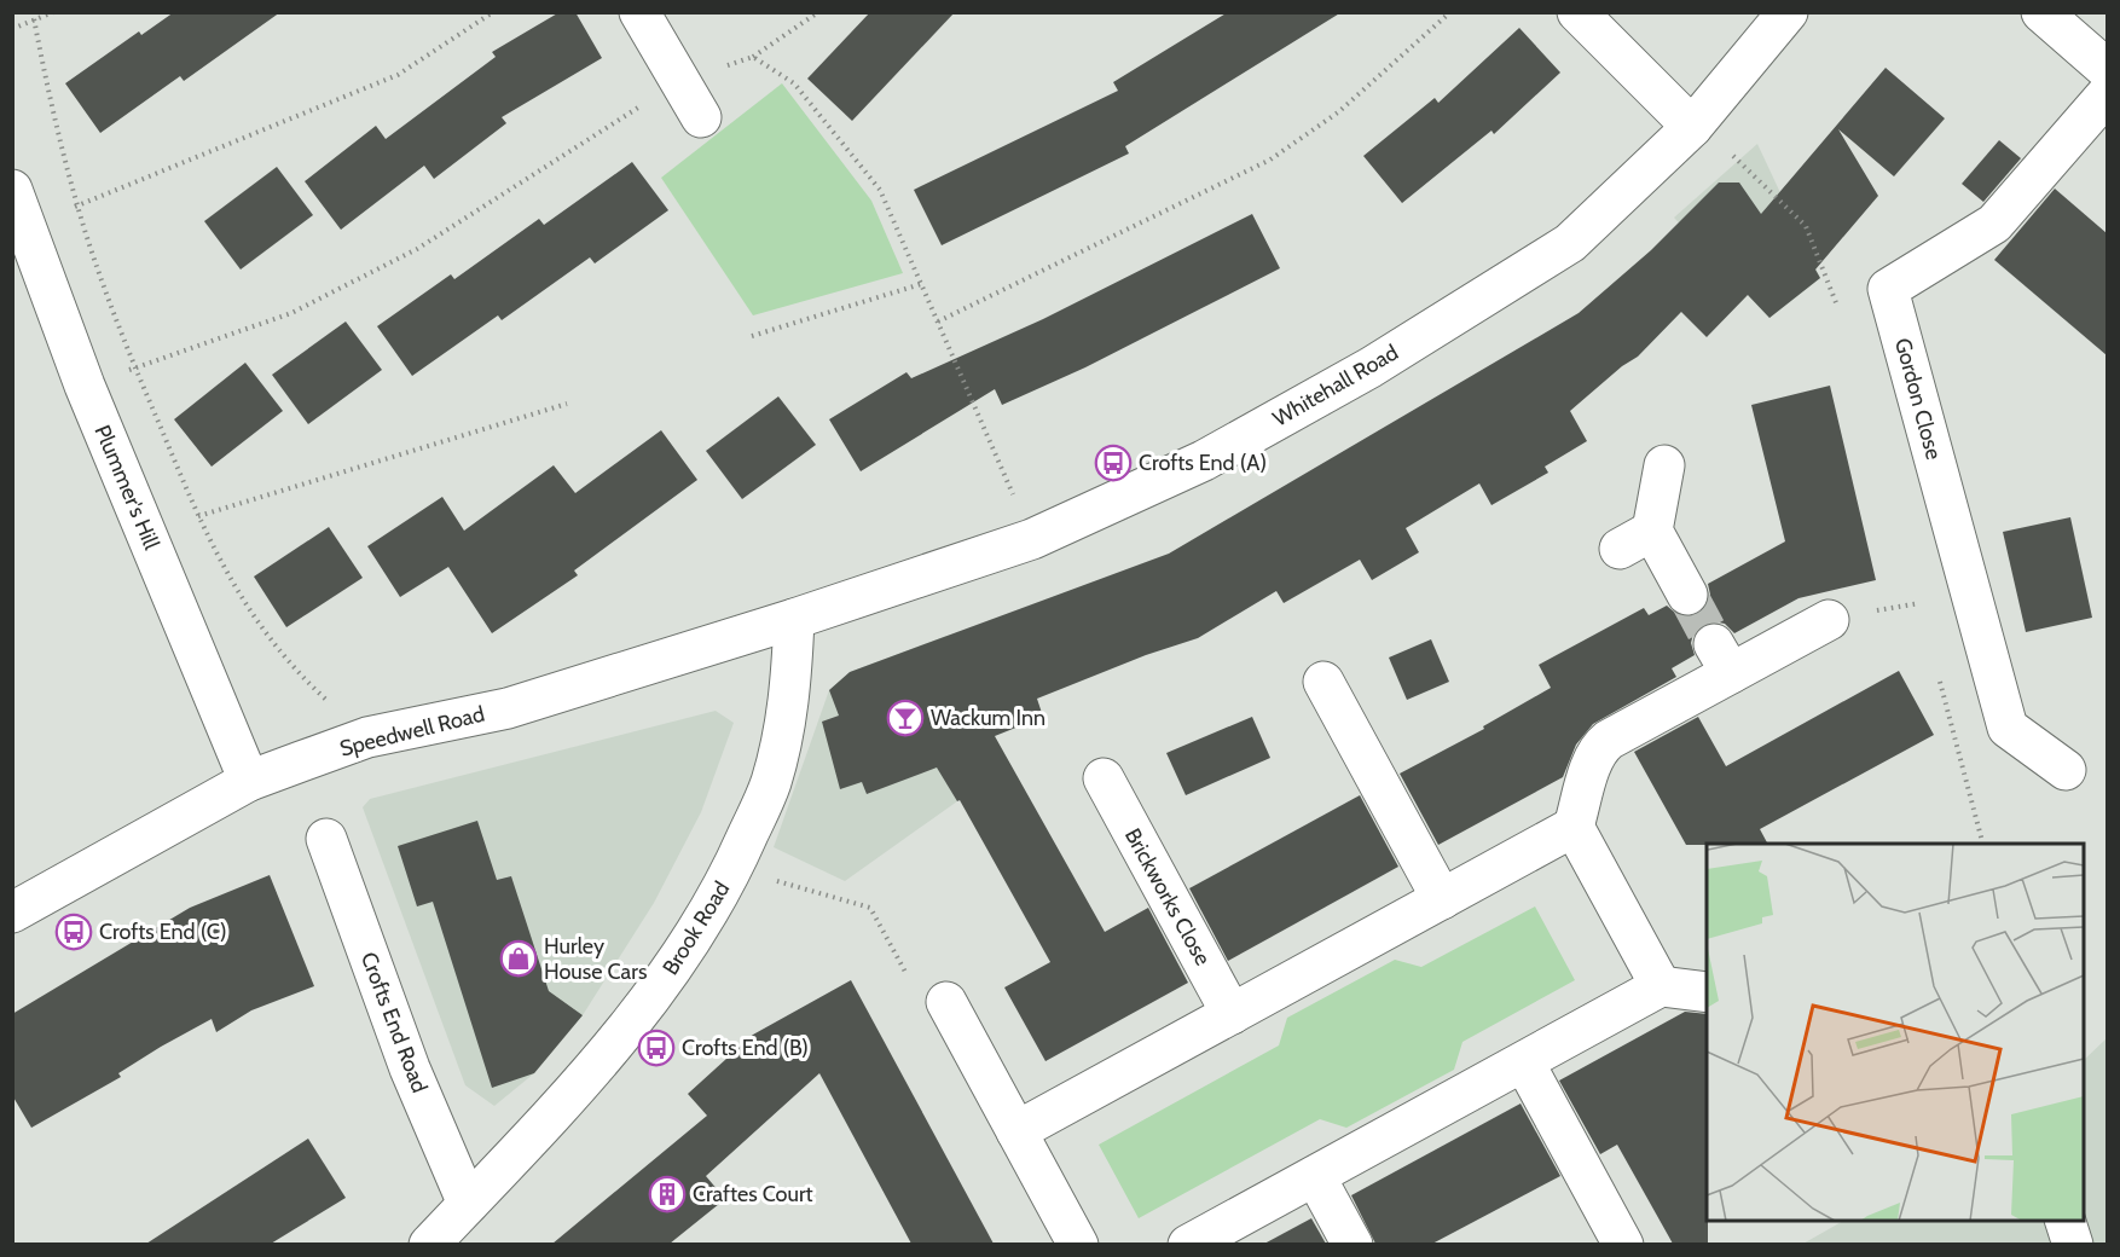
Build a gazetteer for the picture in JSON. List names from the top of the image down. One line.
{"streets":{"street":["Whitehall Road","Gordon Close","Plummer's Hill","Speedwell Road","Brickworks Close","Brook Road","Crofts End Road"]},"crossings":[["Whitehall Road","Speedwell Road"],["Whitehall Road","Brook Road"],["Plummer's Hill","Speedwell Road"],["Speedwell Road","Brook Road"],["Brook Road","Crofts End Road"]],"places":{"bus stop":["Crofts End (A)","Crofts End (C)","Crofts End (B)"],"bar":["Wackum Inn"],"shop":["Hurley House Cars"],"building":["Craftes Court"]}}
